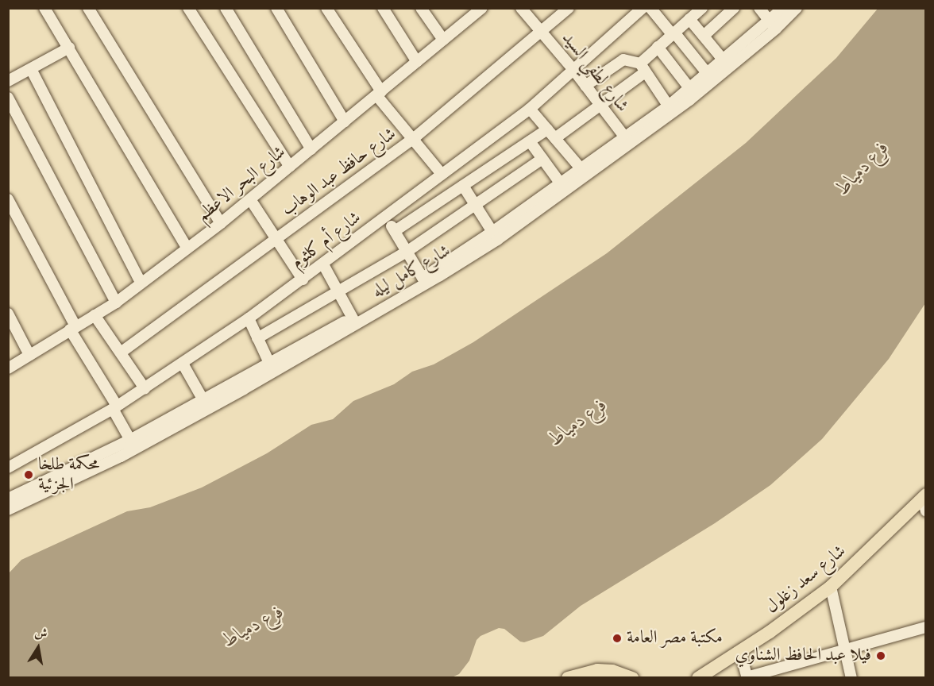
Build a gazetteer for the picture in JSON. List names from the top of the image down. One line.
{"streets":{"main road":["شارع سعد زغلول"],"street":["شارع لطفي السيد","شارع حافظ عبد الوهاب","شارع البحر الاعظم","شارع أم كلثوم","شارع كامل ليله"]},"crossings":[["شارع لطفي السيد","شارع حافظ عبد الوهاب"],["شارع لطفي السيد","شارع أم كلثوم"],["شارع لطفي السيد","شارع كامل ليله"]],"water":["فرع دمياط"],"places":["محكمة طلخا الجزئية","مكتبة مصر العامة","فيلا عبد الحافظ الشناوي"],"north":"top"}
